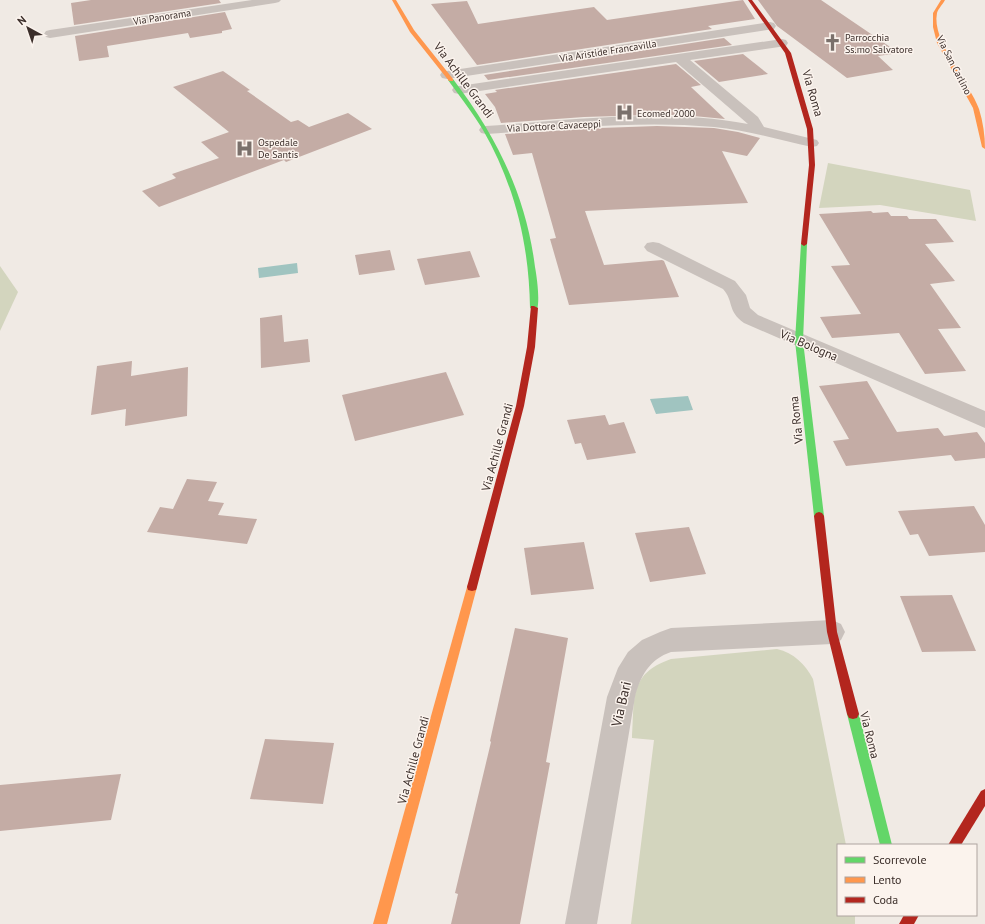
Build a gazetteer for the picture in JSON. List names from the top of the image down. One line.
{"streets":{"street":["Via Panorama","Via Aristide Francavilla","Via San Carlino","Via Achille Grandi","Via Roma","Via Dottore Cavaceppi","Via Bologna","Via Bari"]},"crossings":[["Via Aristide Francavilla","Via Achille Grandi"],["Via Aristide Francavilla","Via Roma"],["Via Achille Grandi","Via Dottore Cavaceppi"],["Via Roma","Via Dottore Cavaceppi"],["Via Roma","Via Bologna"],["Via Roma","Via Bari"]],"places":{"church":["Parrocchia Ss.mo Salvatore"],"hospital":["Ecomed 2000","Ospedale De Santis"]},"legend":["Scorrevole","Lento","Coda"],"north":"top left"}
